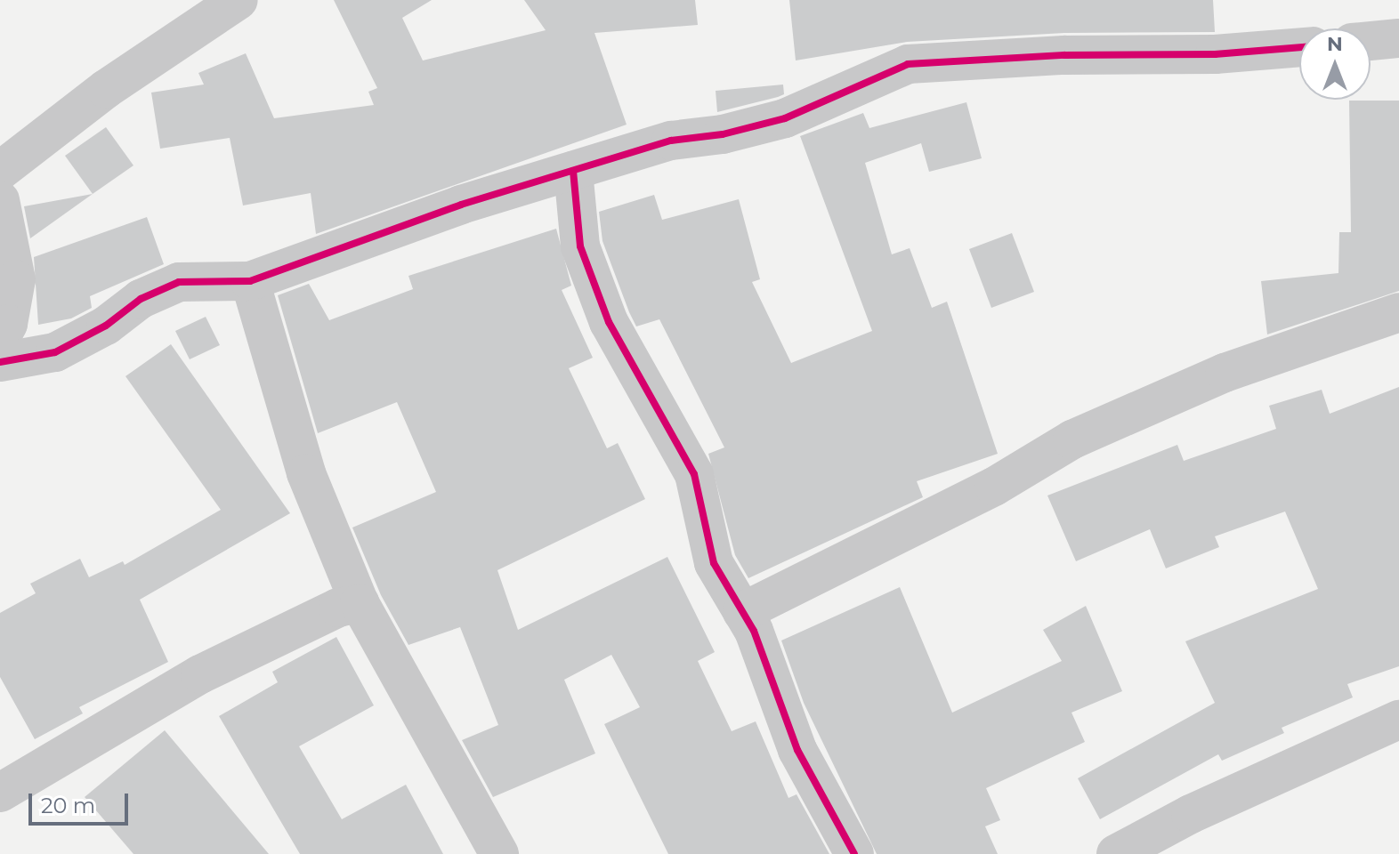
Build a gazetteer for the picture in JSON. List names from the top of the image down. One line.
{"scale_bar":"20 m","north":"top"}
